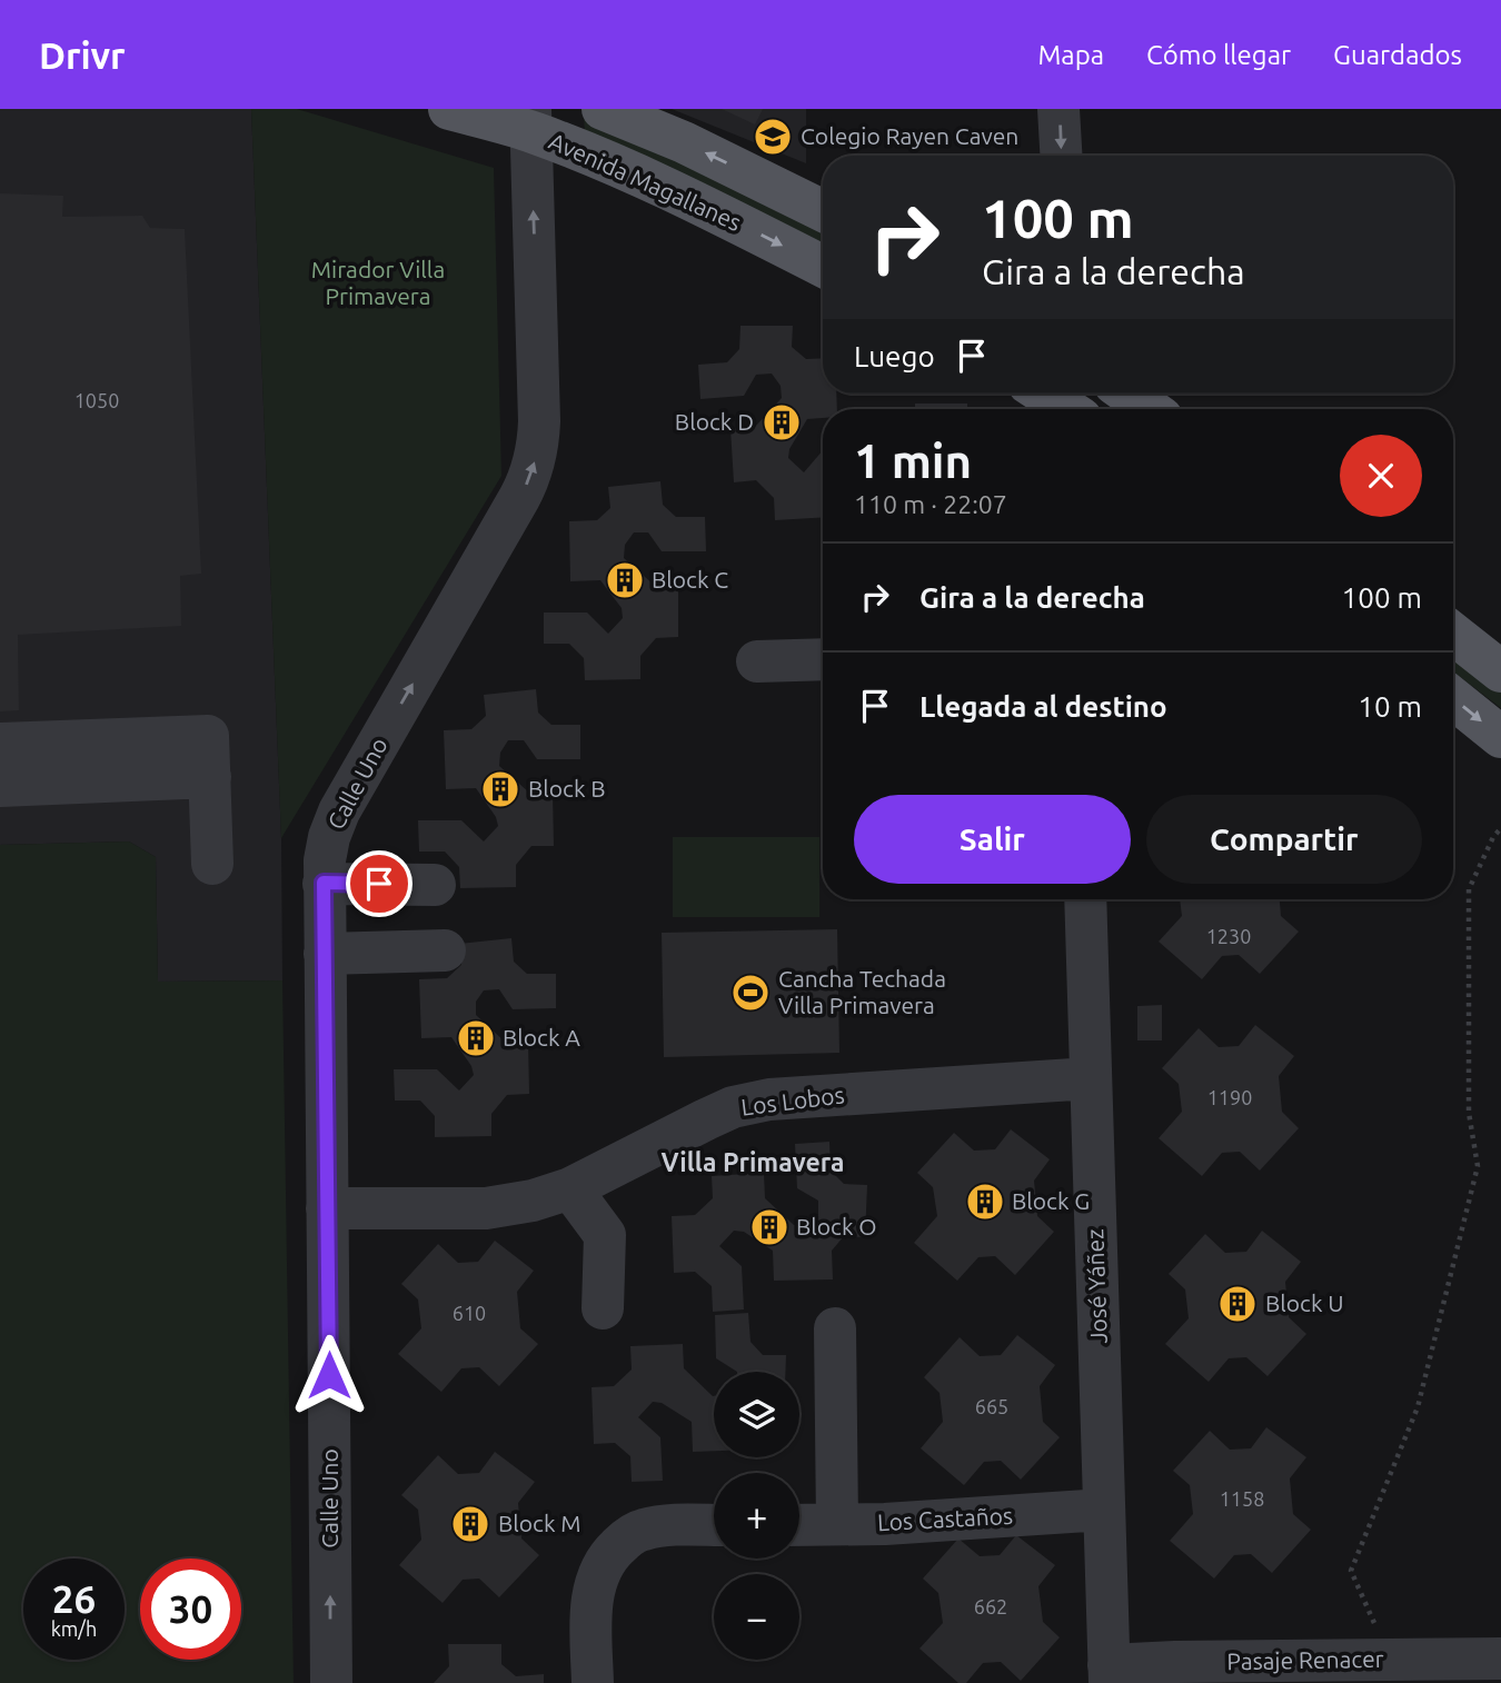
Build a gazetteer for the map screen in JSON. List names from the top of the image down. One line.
{"streets":{"main road":["Avenida Magallanes"],"street":["Calle Uno","Los Lobos","José Yáñez","Los Castaños","Pasaje Renacer"]},"crossings":[["Avenida Magallanes","Calle Uno"],["Calle Uno","Los Lobos"],["Los Lobos","José Yáñez"],["José Yáñez","Los Castaños"],["José Yáñez","Pasaje Renacer"]],"one_way":["Calle Uno"],"districts":["Villa Primavera"],"parks":["Mirador Villa Primavera"],"places":{"school or university":["Colegio Rayen Caven"],"building":["Block D","Block C","Block B","Block A","Block G","Block O","Block U","Block M"],"sports":["Cancha Techada Villa Primavera"]},"house_numbers":["1050","1230","1190","610","665","1158","662"],"page":{"header":"Drivr","nav":["Mapa","Cómo llegar","Guardados"],"turn":["100 m","Gira a la derecha"],"then":"Luego","heading":["1 min","110 m · 22:07"],"list":[{"name":"Gira a la derecha","value":"100 m"},{"name":"Llegada al destino","value":"10 m"}],"buttons":["Salir","Compartir"],"map_buttons":["+","−"],"speed":"26 km/h","limit":"30"}}
